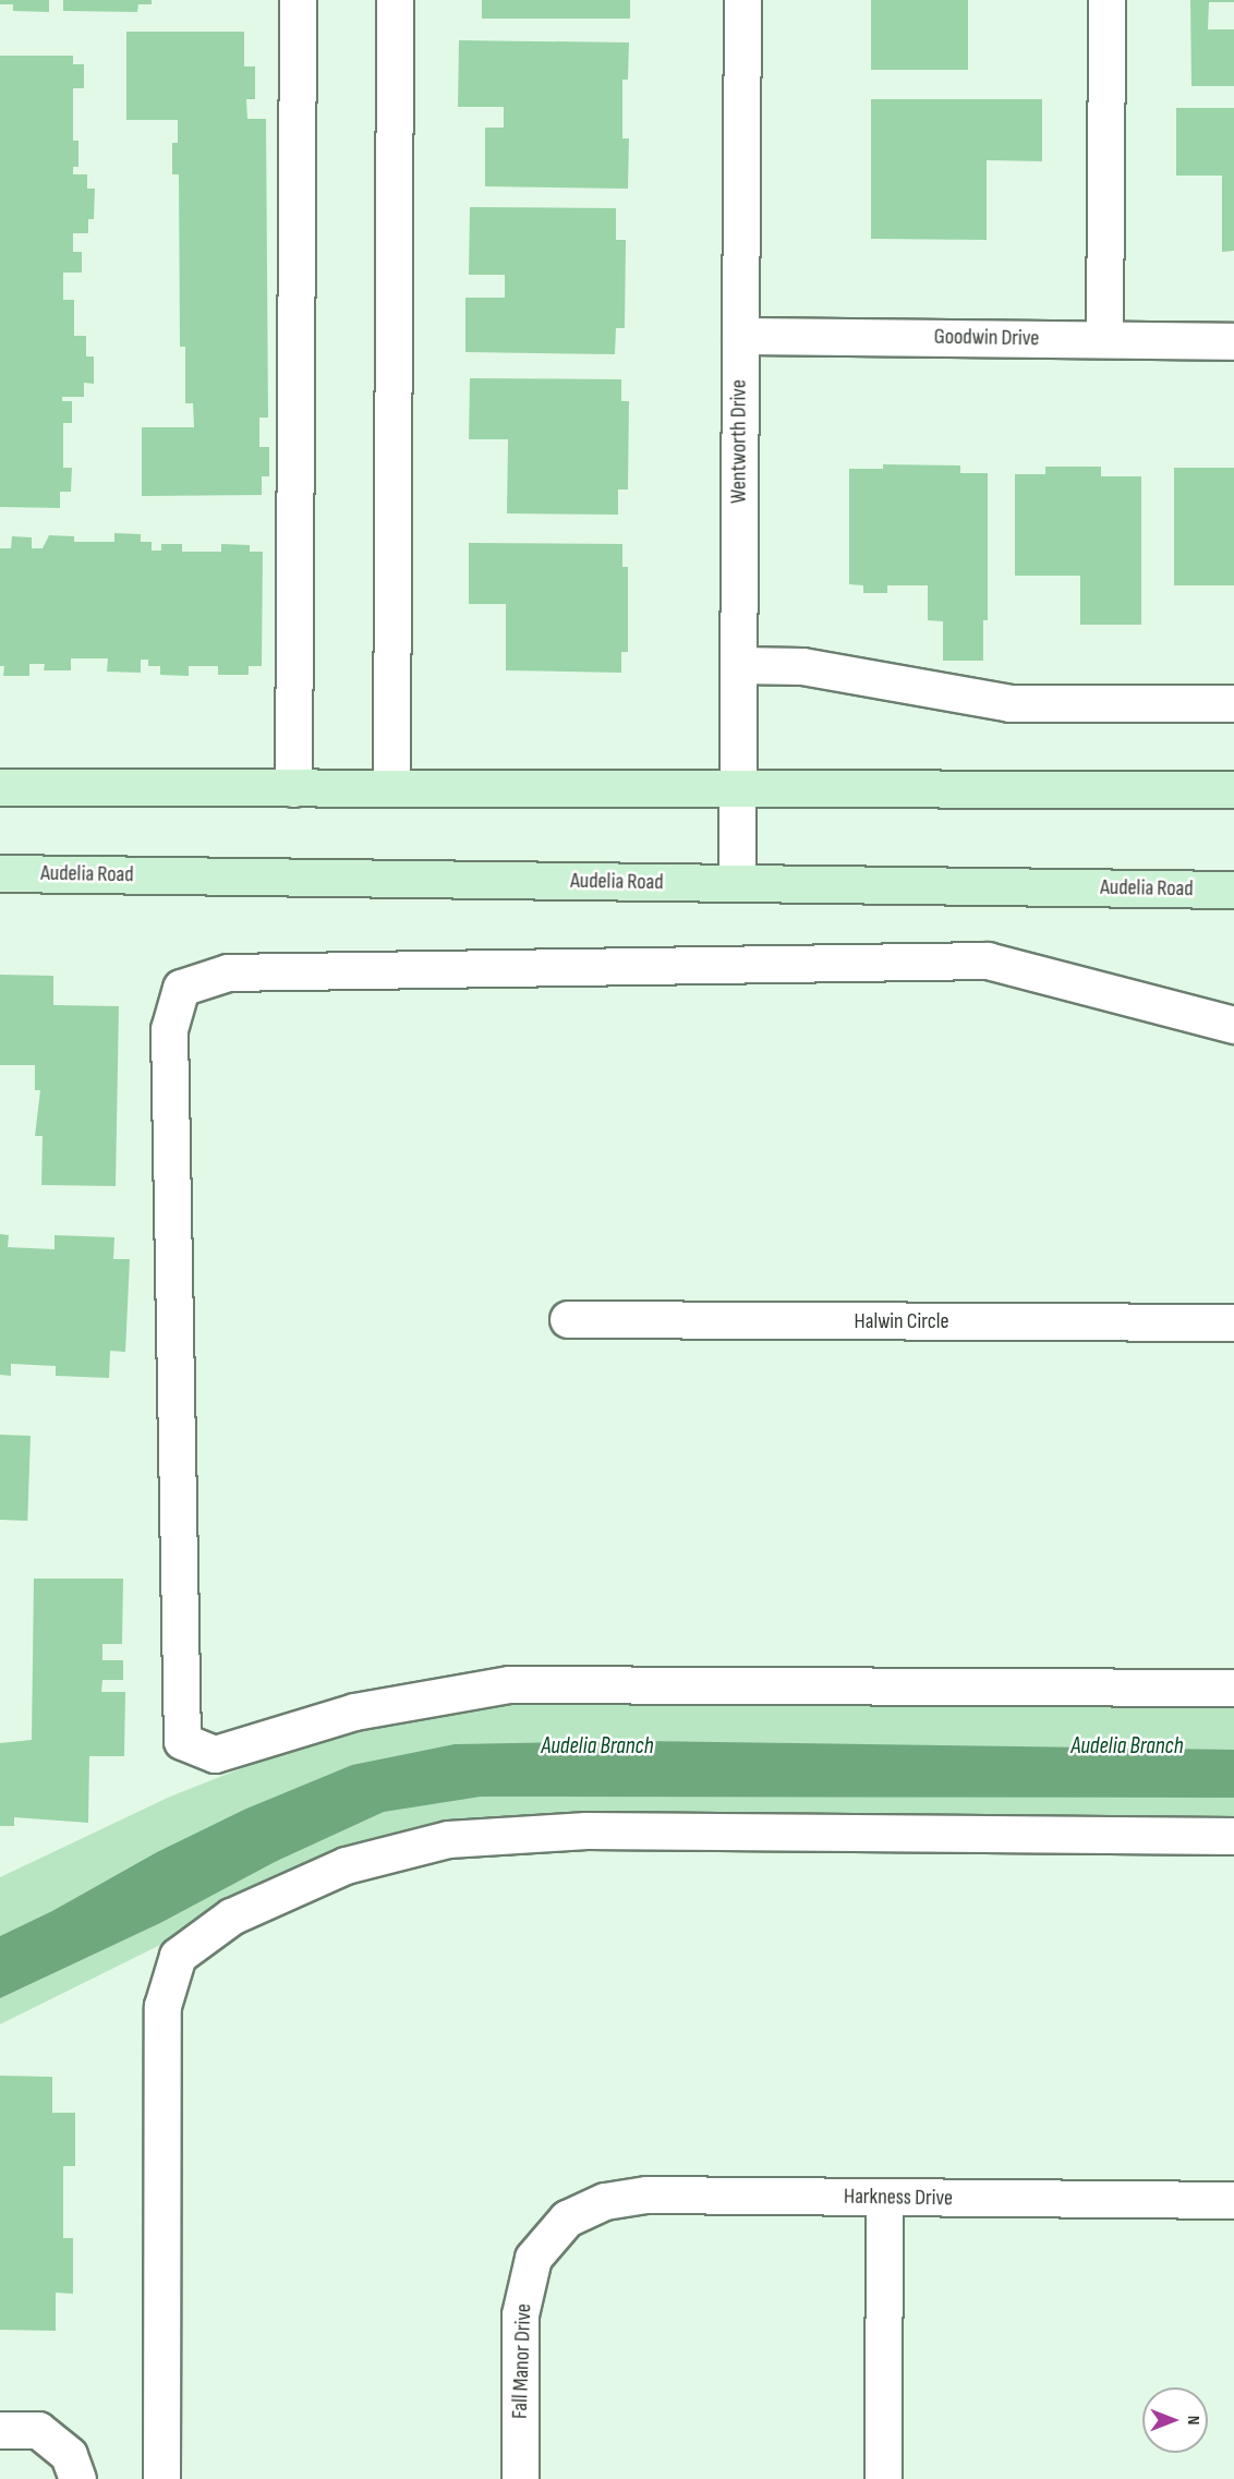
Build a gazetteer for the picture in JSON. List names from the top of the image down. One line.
{"streets":{"main road":["Audelia Road"],"street":["Goodwin Drive","Wentworth Drive","Halwin Circle","Harkness Drive","Fall Manor Drive"]},"crossings":[["Goodwin Drive","Wentworth Drive"],["Wentworth Drive","Audelia Road"],["Harkness Drive","Fall Manor Drive"]],"water":["Audelia Branch"],"north":"right"}
